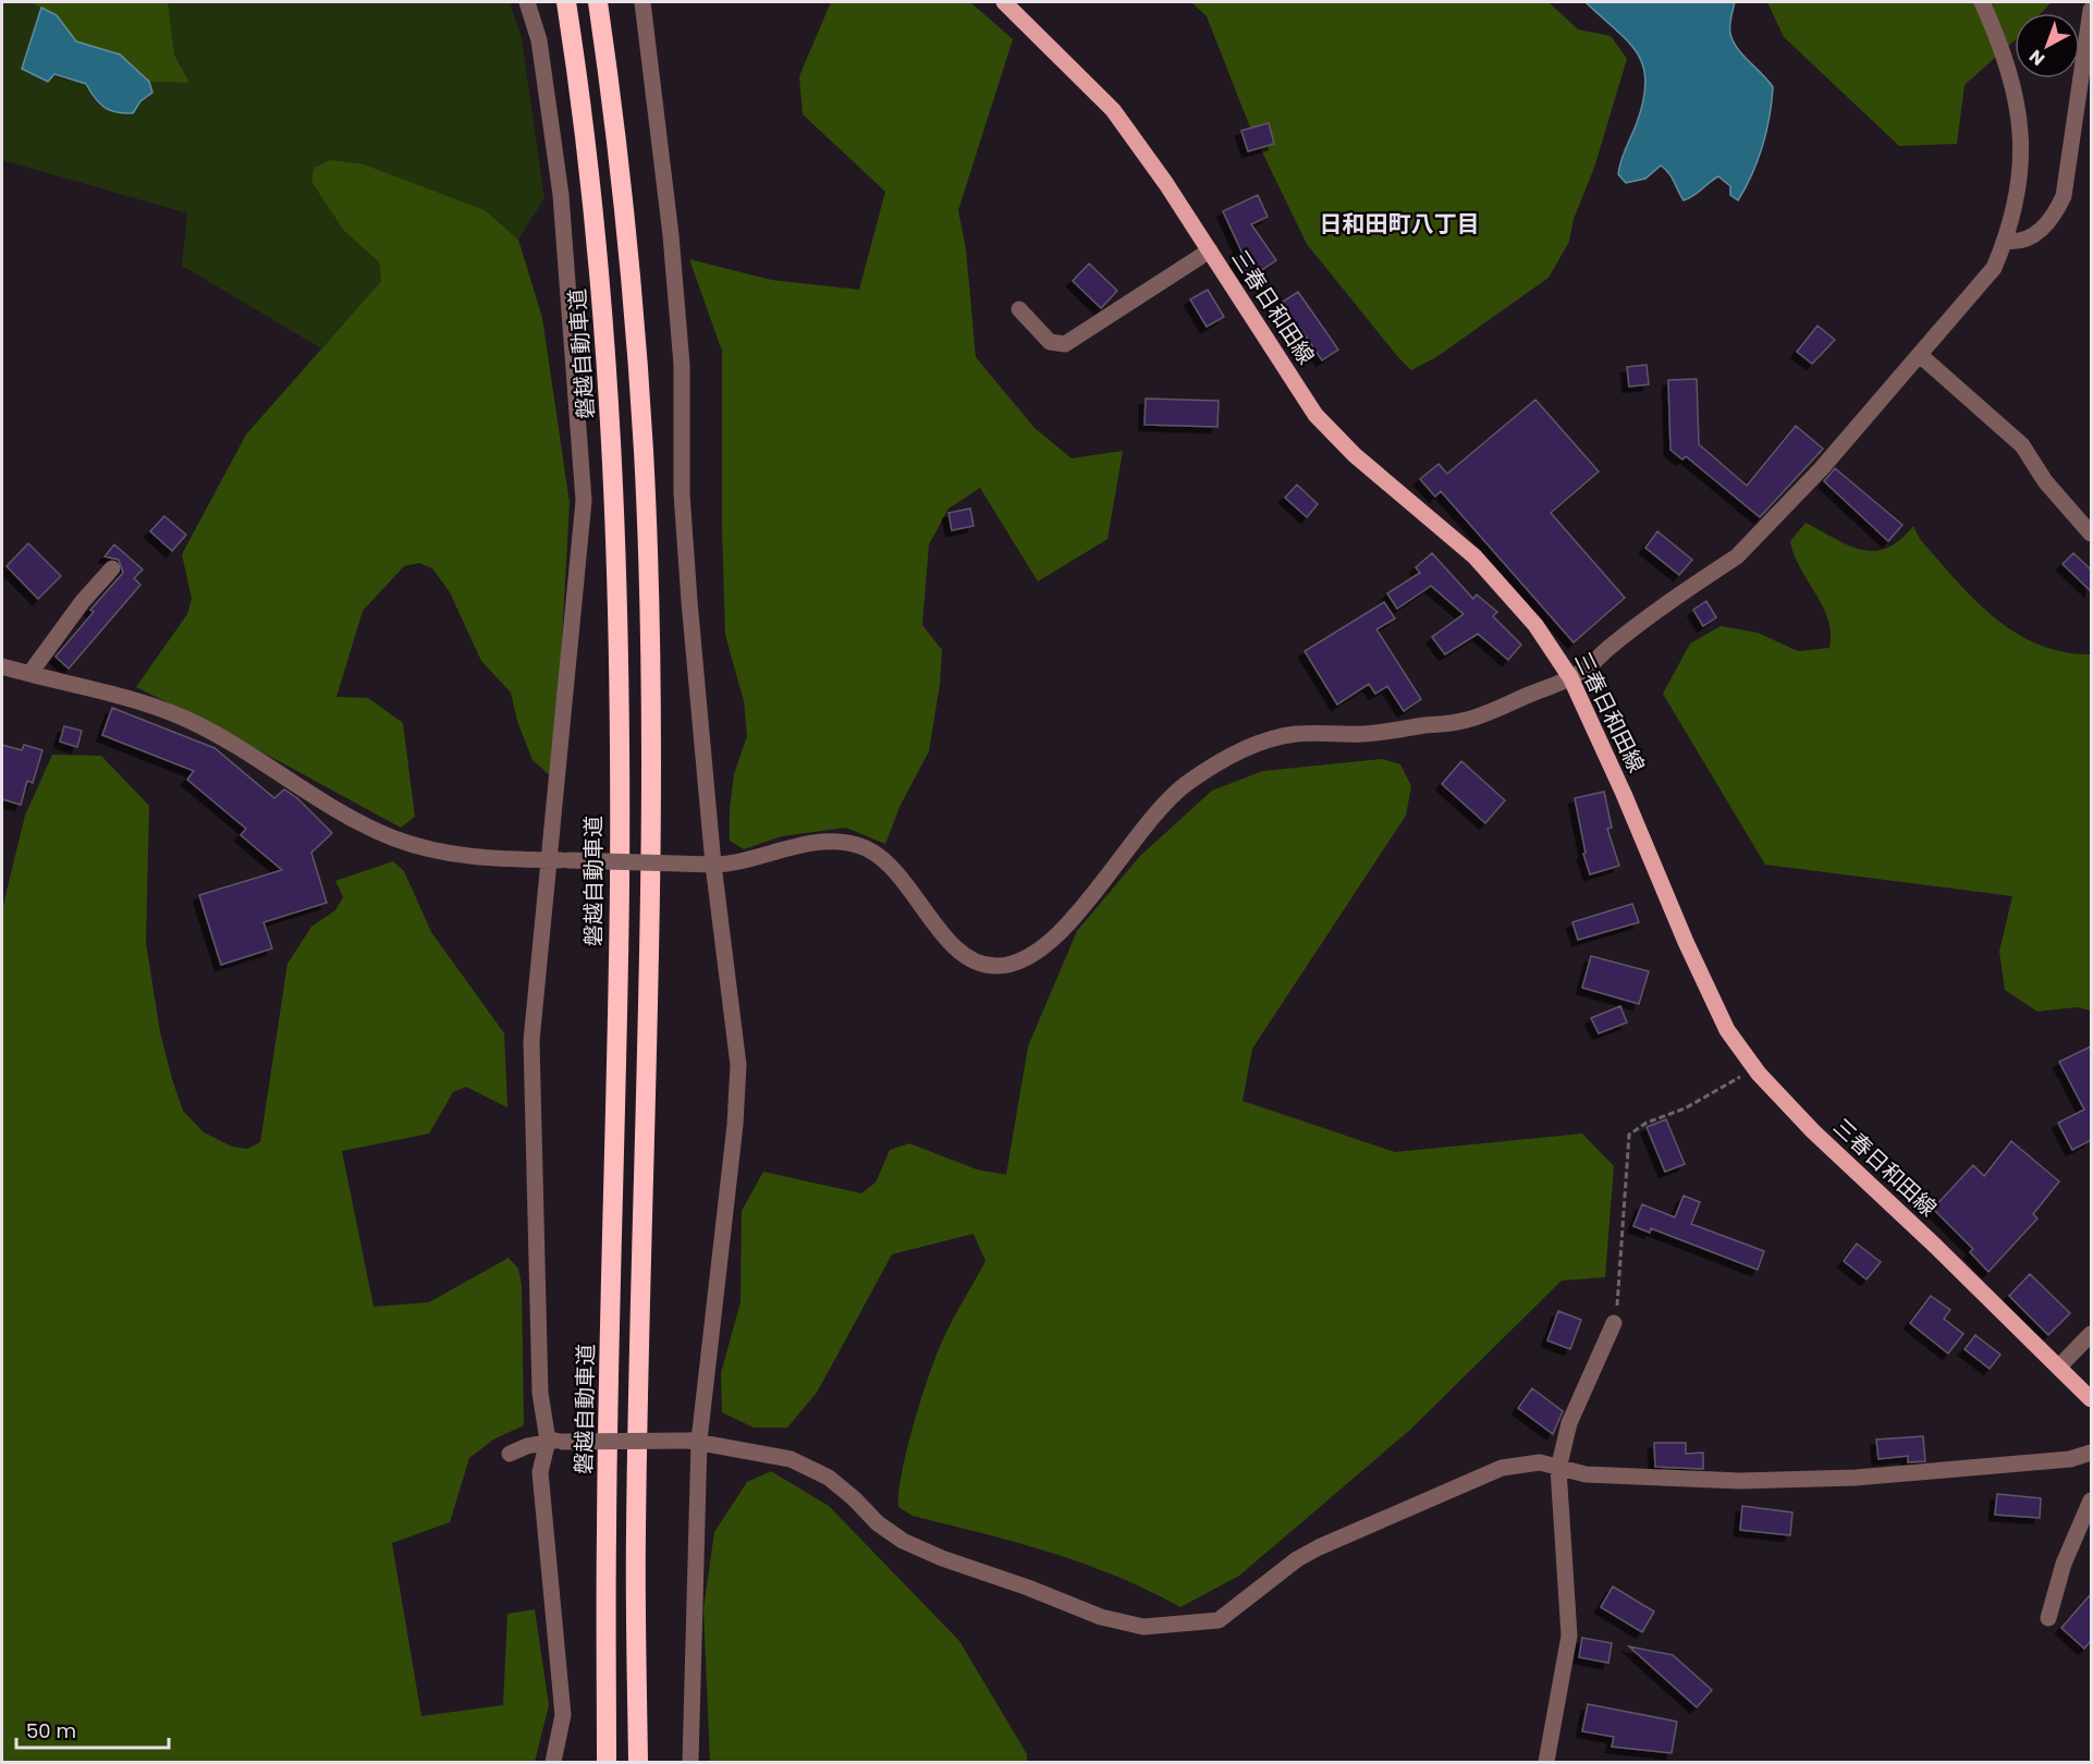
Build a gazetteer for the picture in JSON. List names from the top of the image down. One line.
{"streets":{"highway":["磐越自動車道"],"main road":["三春日和田線"]},"districts":["日和田町八丁目"],"scale_bar":"50 m","north":"bottom left"}
